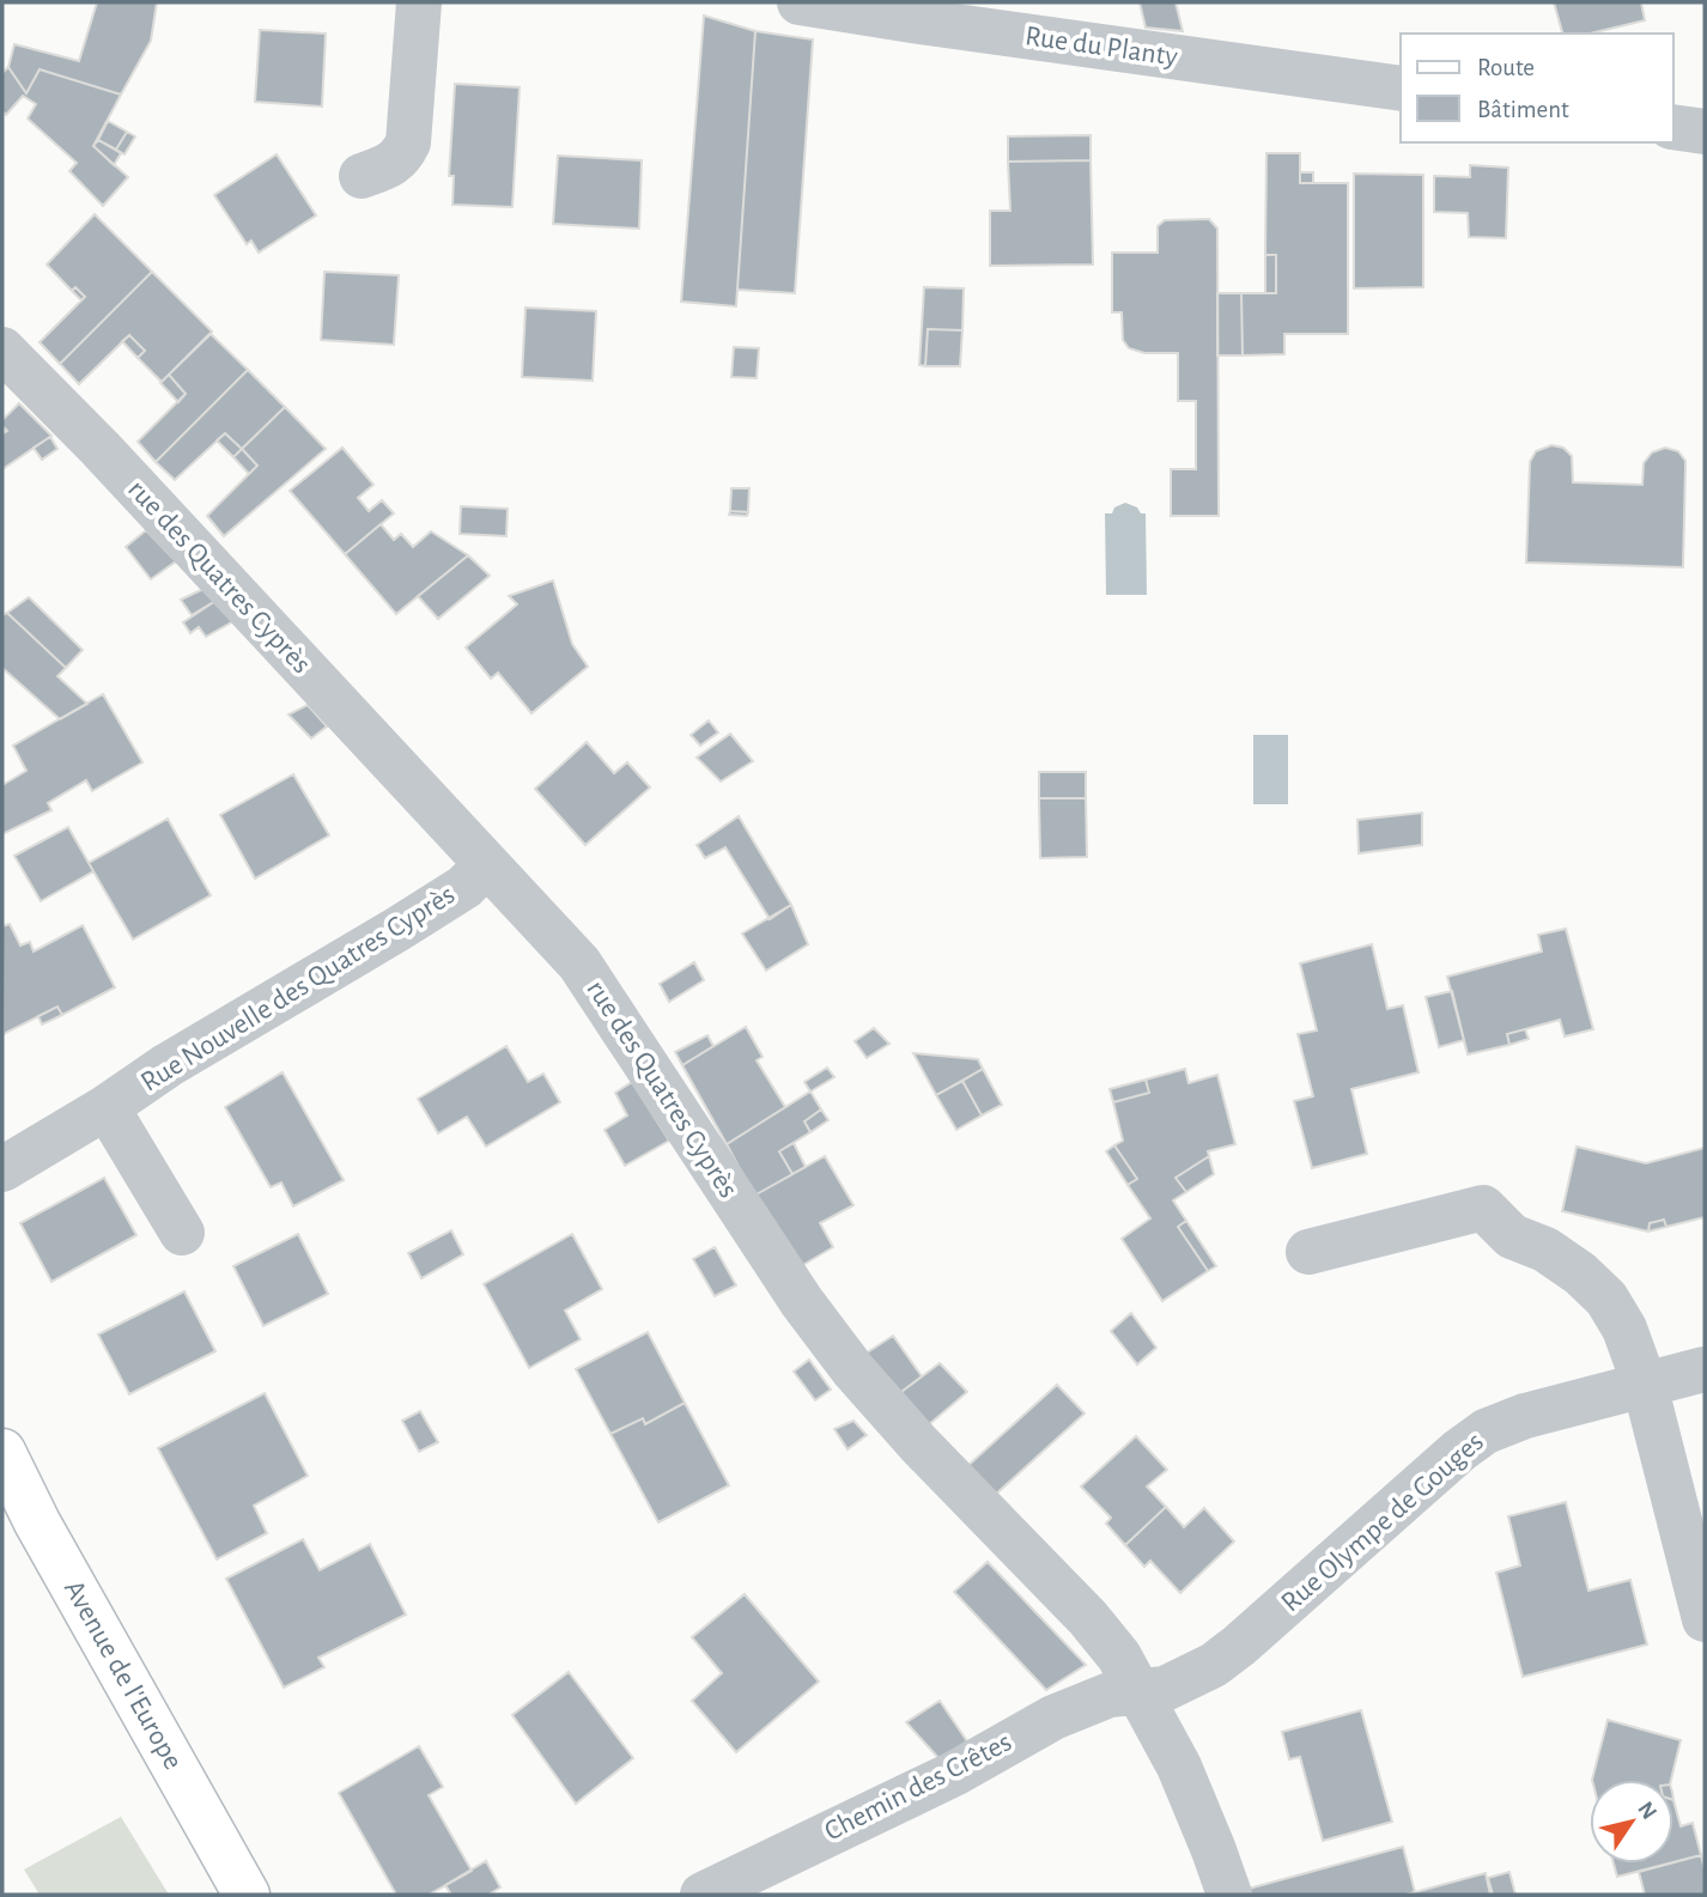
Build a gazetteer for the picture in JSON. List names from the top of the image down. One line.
{"streets":{"main road":["Avenue de l'Europe"],"street":["Rue du Planty","rue des Quatres Cyprès","Rue Nouvelle des Quatres Cyprès","Rue Olympe de Gouges","Chemin des Crêtes"]},"crossings":[["rue des Quatres Cyprès","Rue Nouvelle des Quatres Cyprès"],["rue des Quatres Cyprès","Rue Olympe de Gouges"],["rue des Quatres Cyprès","Chemin des Crêtes"],["Rue Olympe de Gouges","Chemin des Crêtes"]],"legend":["Route","Bâtiment"],"north":"top right"}
